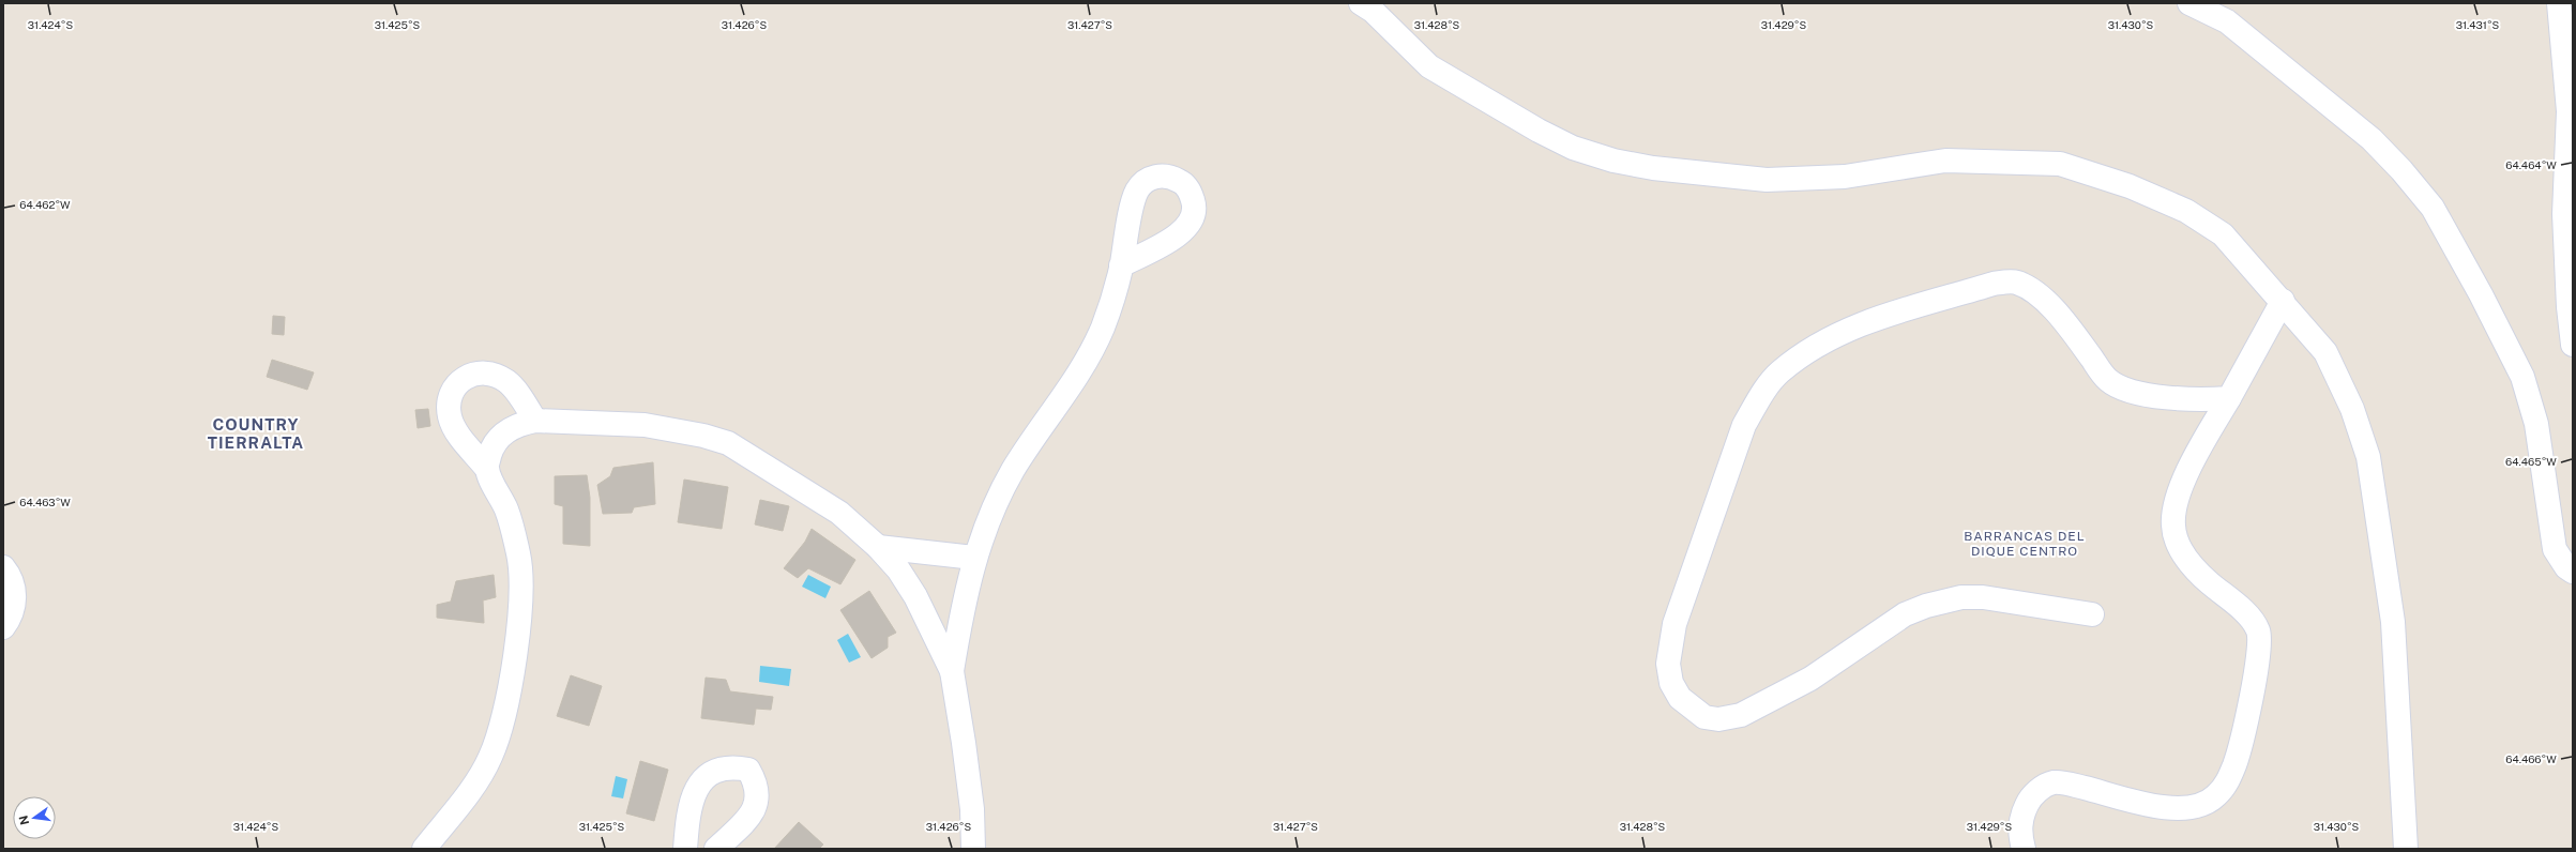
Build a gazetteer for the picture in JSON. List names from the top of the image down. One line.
{"districts":["COUNTRY TIERRALTA","BARRANCAS DEL DIQUE CENTRO"],"north":"left","coordinates":["31.424°S","31.425°S","31.426°S","31.427°S","31.429°S","31.430°S","31.428°S","31.431°S","64.464°W","64.462°W","64.465°W","64.463°W","64.466°W"]}
